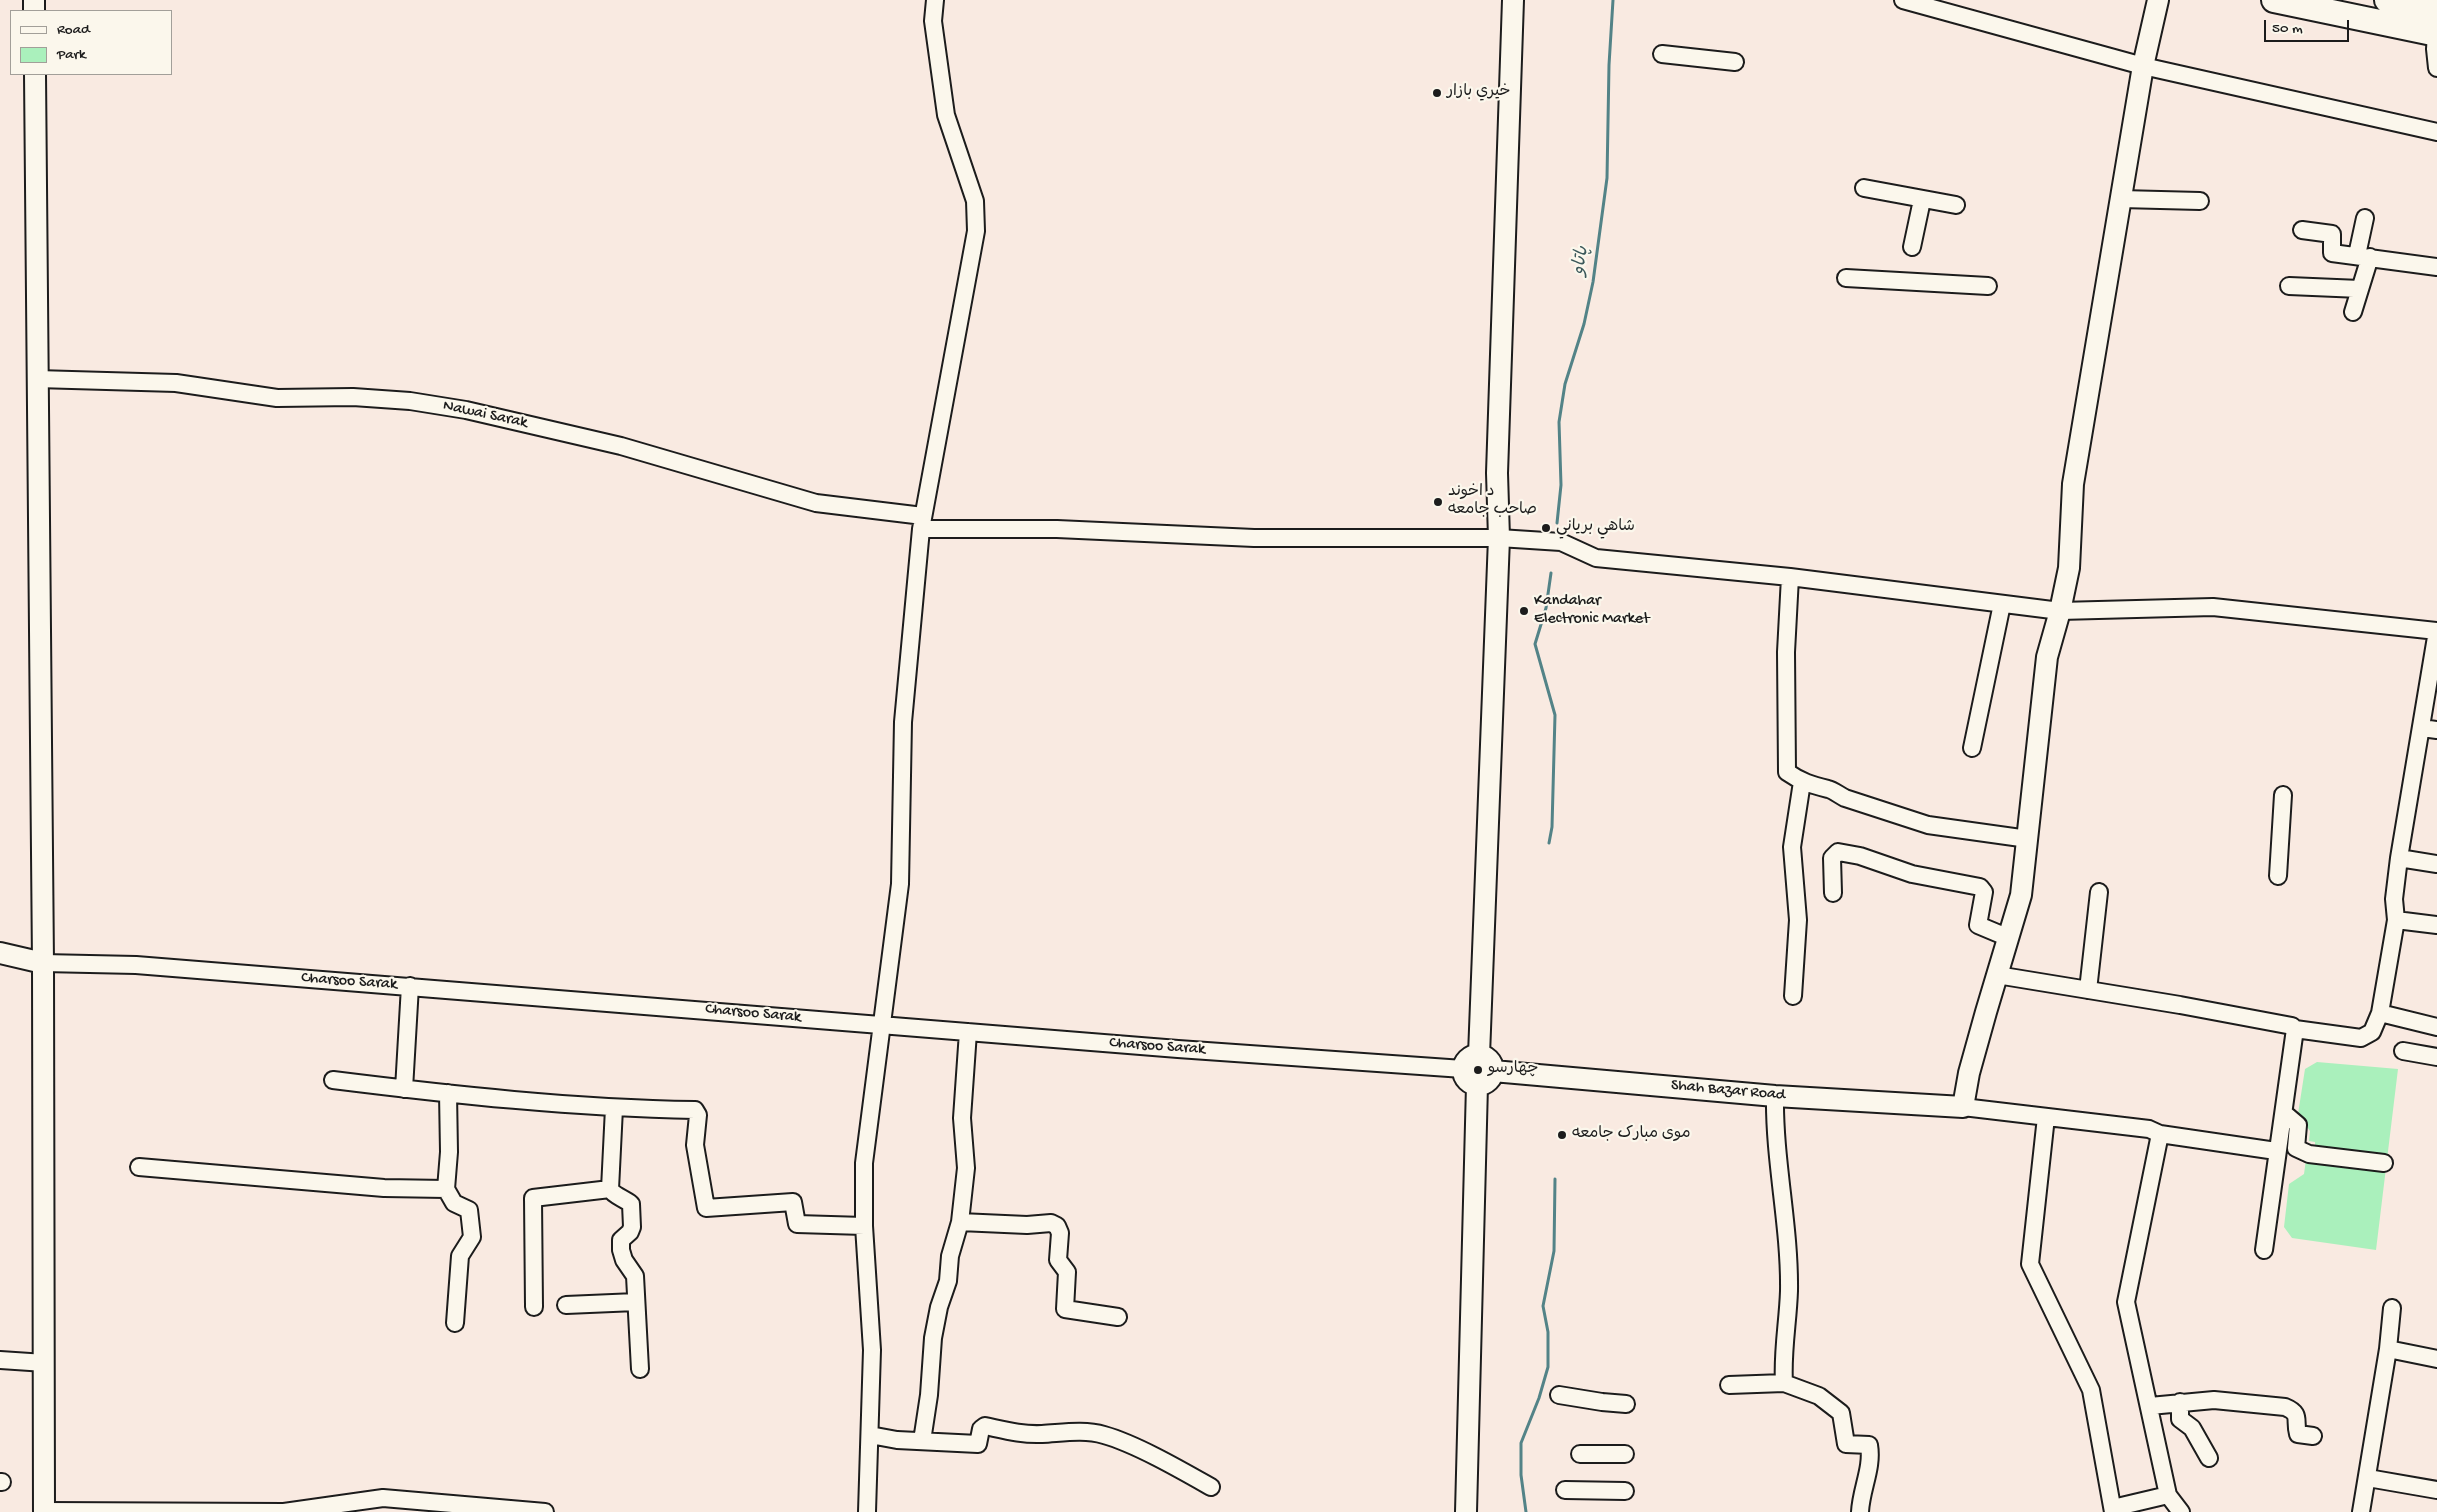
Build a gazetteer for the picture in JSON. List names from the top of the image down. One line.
{"streets":{"main road":["Shah Bazar Road"],"street":["Nawai Sarak","Charsoo Sarak"]},"crossings":[["Charsoo Sarak","Shah Bazar Road"]],"water":["پاتاو"],"places":["خیري بازار","د اخوند صاحب جامعه","شاهي برياني","Kandahar Electronic Market","چهارسو","موی مبارک جامعه"],"legend":["Road","Park"],"scale_bar":"50 m"}
